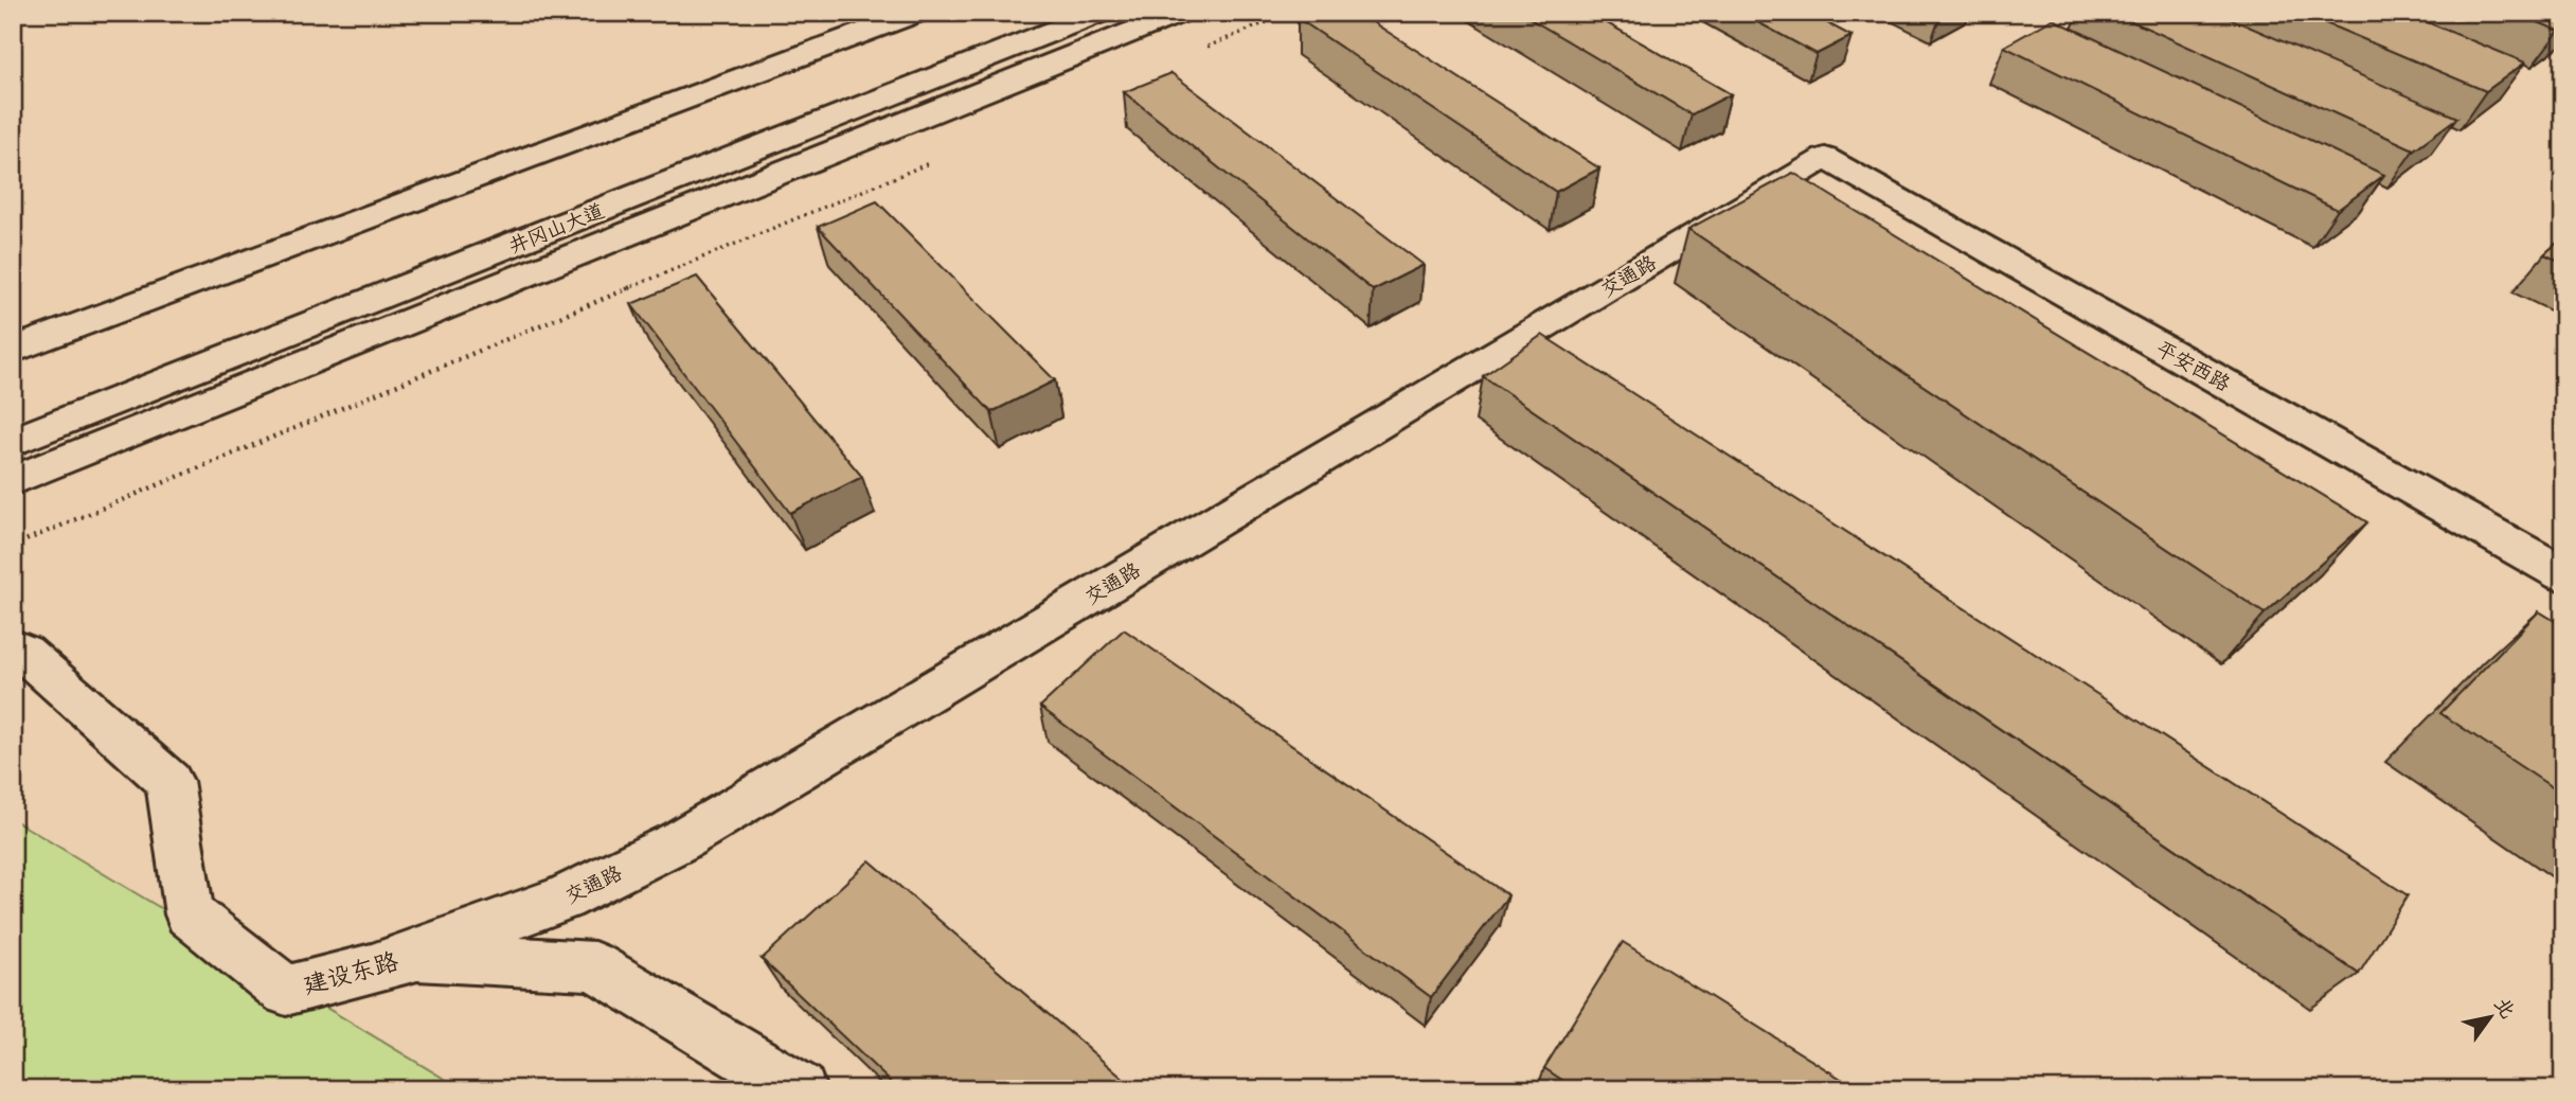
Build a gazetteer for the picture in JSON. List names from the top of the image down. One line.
{"streets":{"main road":["井冈山大道","交通路","平安西路","建设东路"]},"crossings":[["交通路","平安西路"],["交通路","建设东路"]],"north":"top right"}
